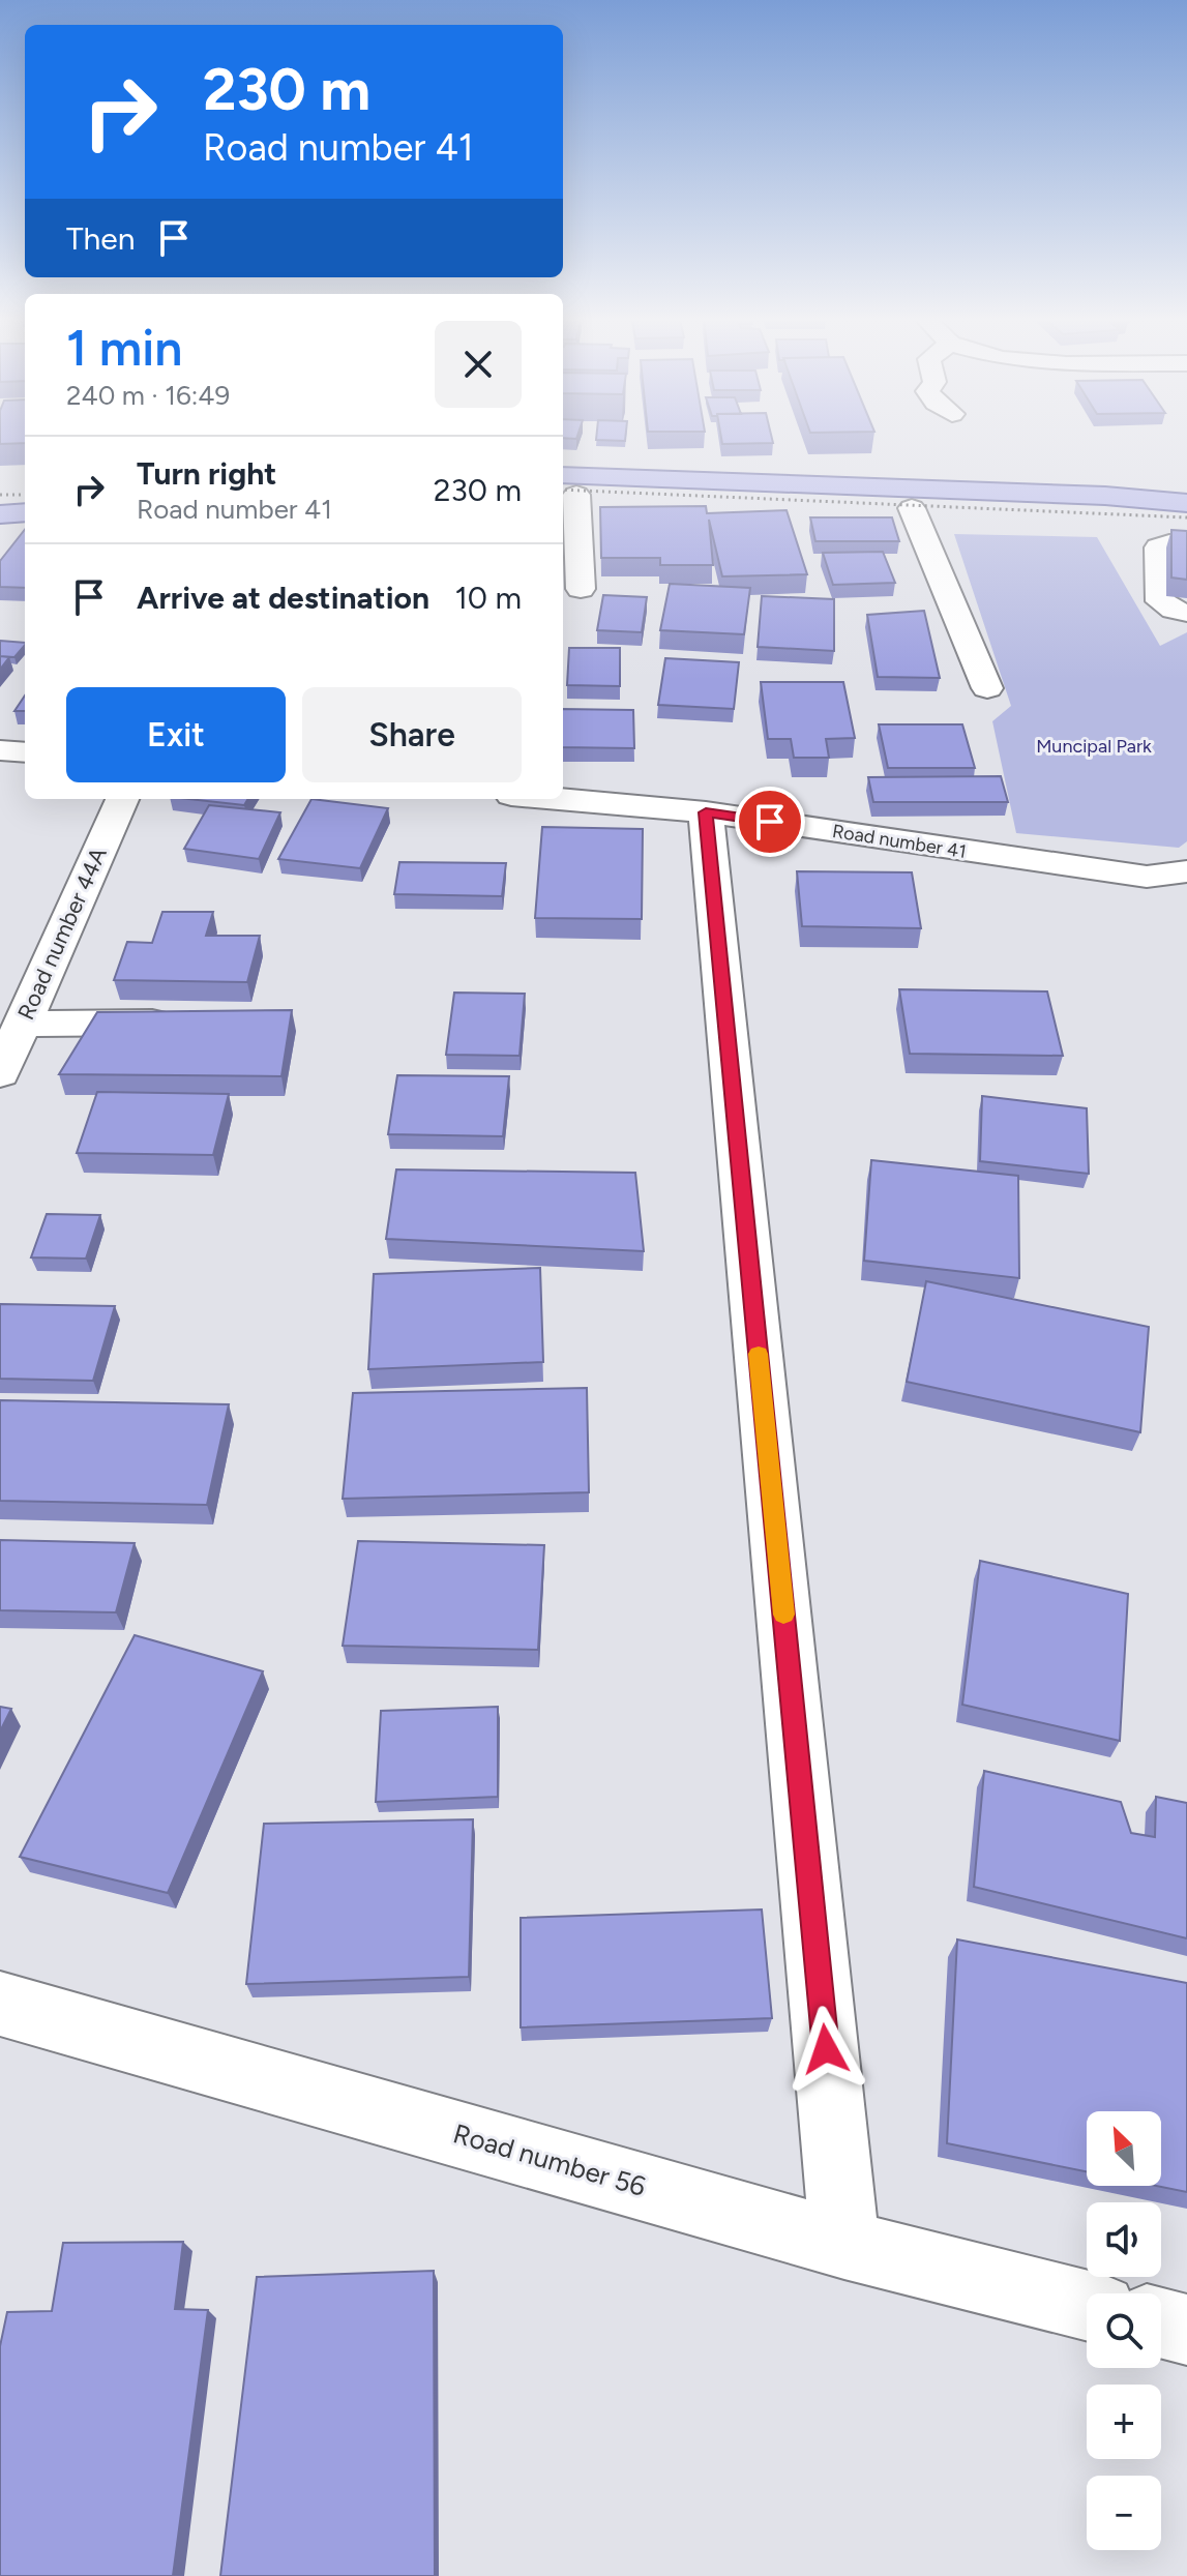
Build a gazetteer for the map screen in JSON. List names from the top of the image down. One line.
{"streets":{"street":["Road number 41","Road number 44A","Road number 56"]},"parks":["Muncipal Park"],"north":"top left","page":{"turn":["230 m","Road number 41"],"then":"Then","heading":["1 min","240 m · 16:49"],"list":[{"name":"Turn right","note":"Road number 41","value":"230 m"},{"name":"Arrive at destination","value":"10 m"}],"buttons":["Exit","Share"],"map_buttons":["+","−"]}}
